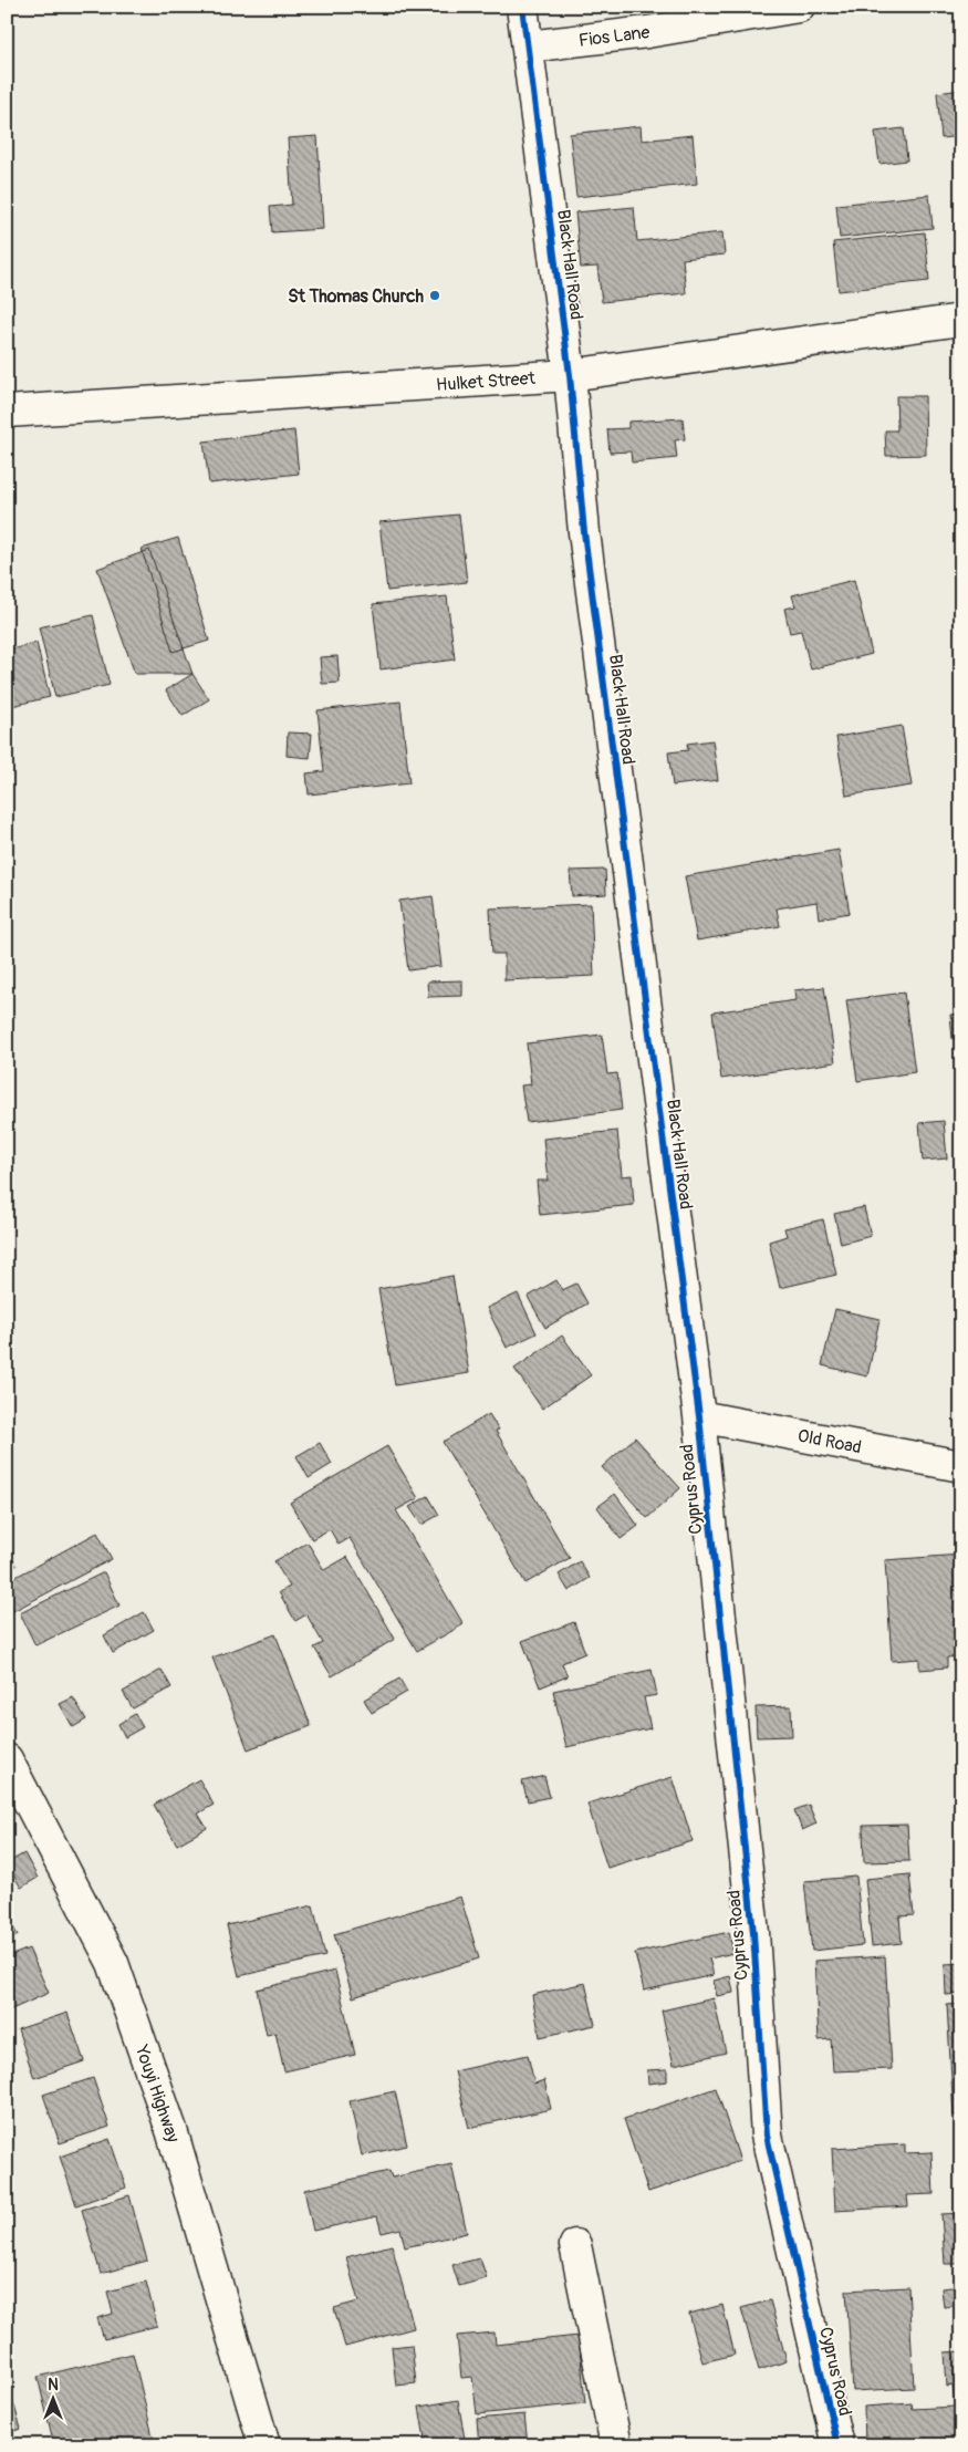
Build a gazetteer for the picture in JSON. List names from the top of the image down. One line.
{"streets":{"street":["Fios Lane","Black Hall Road","Hulket Street","Old Road","Cyprus Road","Youyi Highway"]},"crossings":[["Fios Lane","Black Hall Road"],["Black Hall Road","Hulket Street"],["Black Hall Road","Old Road"],["Black Hall Road","Cyprus Road"],["Old Road","Cyprus Road"]],"places":["St Thomas Church"],"north":"top"}
